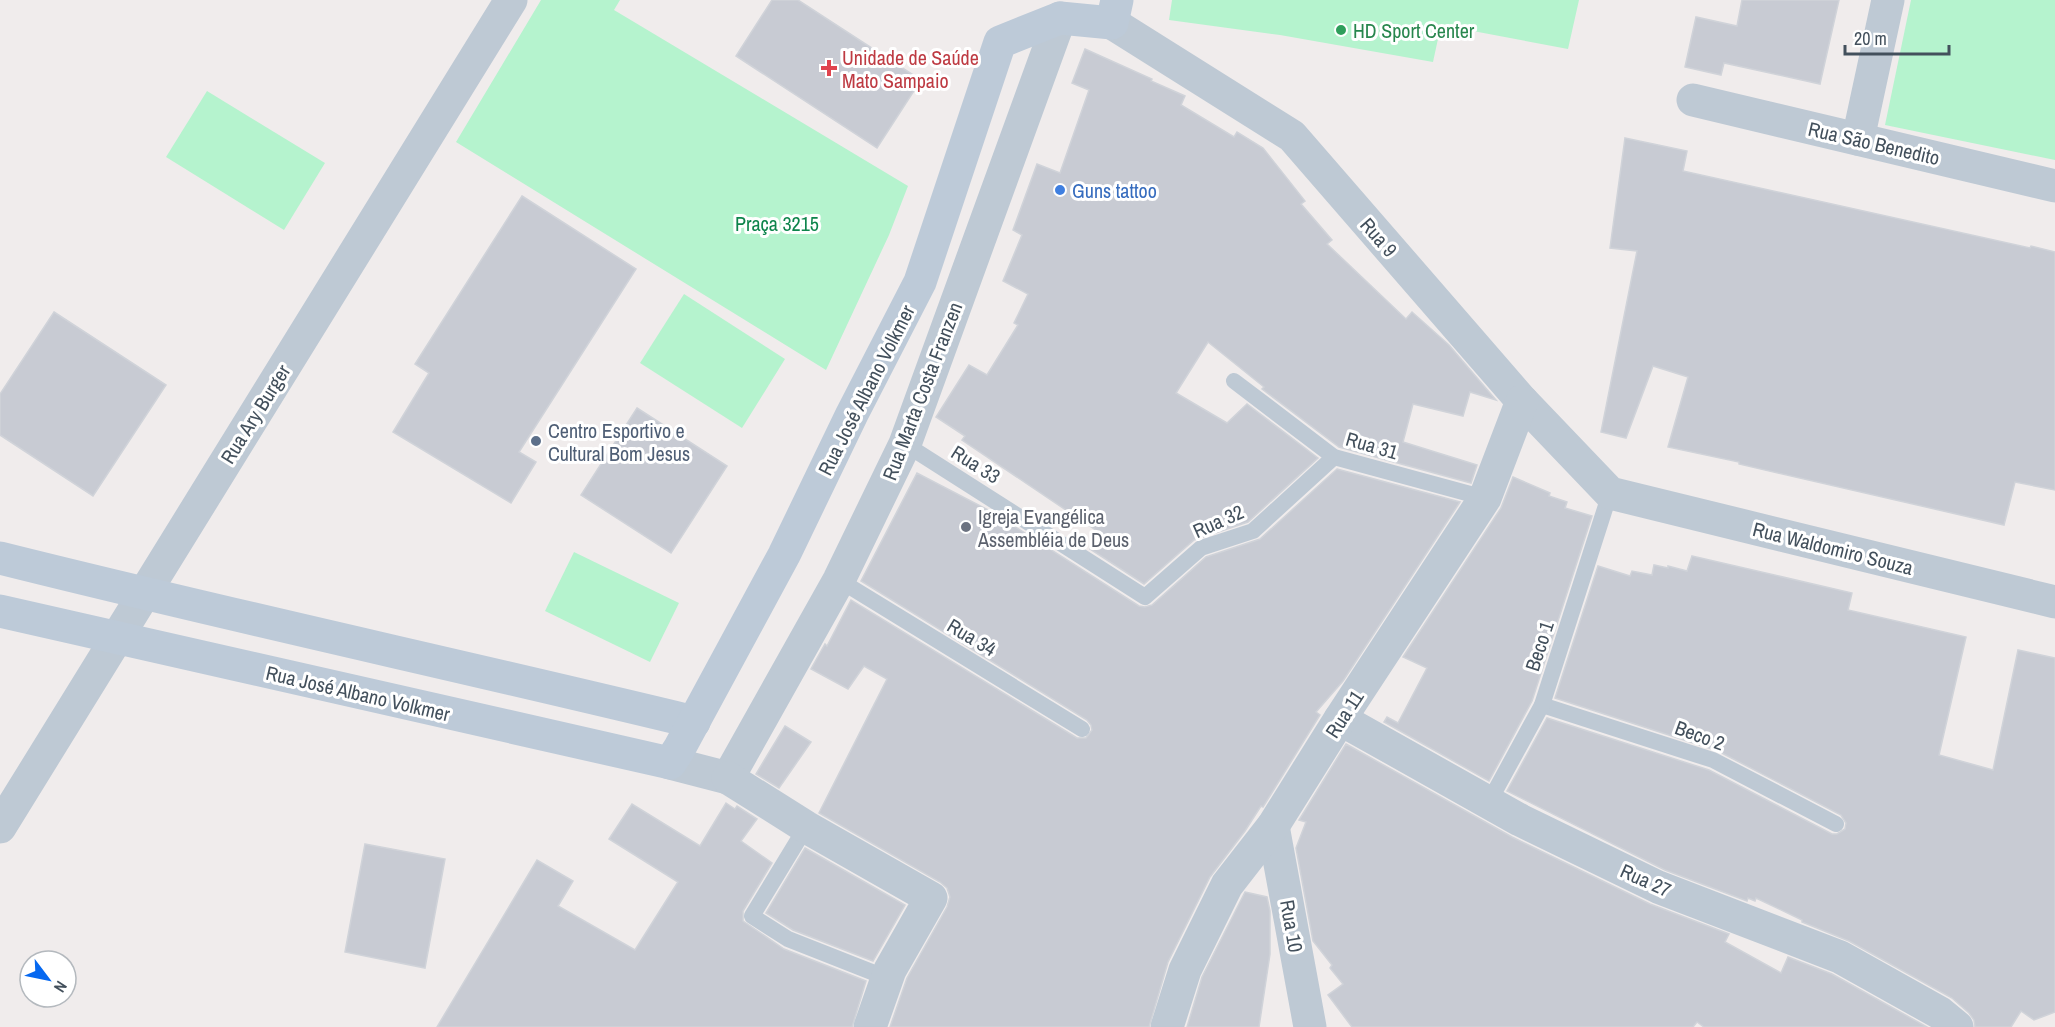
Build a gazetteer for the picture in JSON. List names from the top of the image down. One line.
{"streets":{"street":["Rua São Benedito","Rua 9","Rua José Albano Volkmer","Rua Marta Costa Franzen","Rua Ary Burger","Rua Waldomiro Souza","Rua 11","Rua 27","Rua 10"],"lane":["Rua 31","Rua 33","Rua 32","Rua 34","Beco 1","Beco 2"]},"crossings":[["Rua 9","Rua Waldomiro Souza"],["Rua 9","Beco 1"],["Rua 9","Rua 11"],["Rua José Albano Volkmer","Rua Marta Costa Franzen"],["Rua José Albano Volkmer","Rua Ary Burger"],["Rua Marta Costa Franzen","Rua 33"],["Rua Marta Costa Franzen","Rua 34"],["Rua 31","Rua 32"],["Rua 31","Rua 11"],["Rua 33","Rua 32"],["Rua Waldomiro Souza","Beco 1"],["Beco 1","Beco 2"],["Beco 1","Rua 27"],["Rua 11","Rua 27"],["Rua 11","Rua 10"]],"parks":["Praça 3215"],"places":{"other":["HD Sport Center","Guns tattoo","Centro Esportivo e Cultural Bom Jesus","Igreja Evangélica Assembléia de Deus"],"health":["Unidade de Saúde Mato Sampaio"]},"scale_bar":"20 m","north":"bottom right"}
